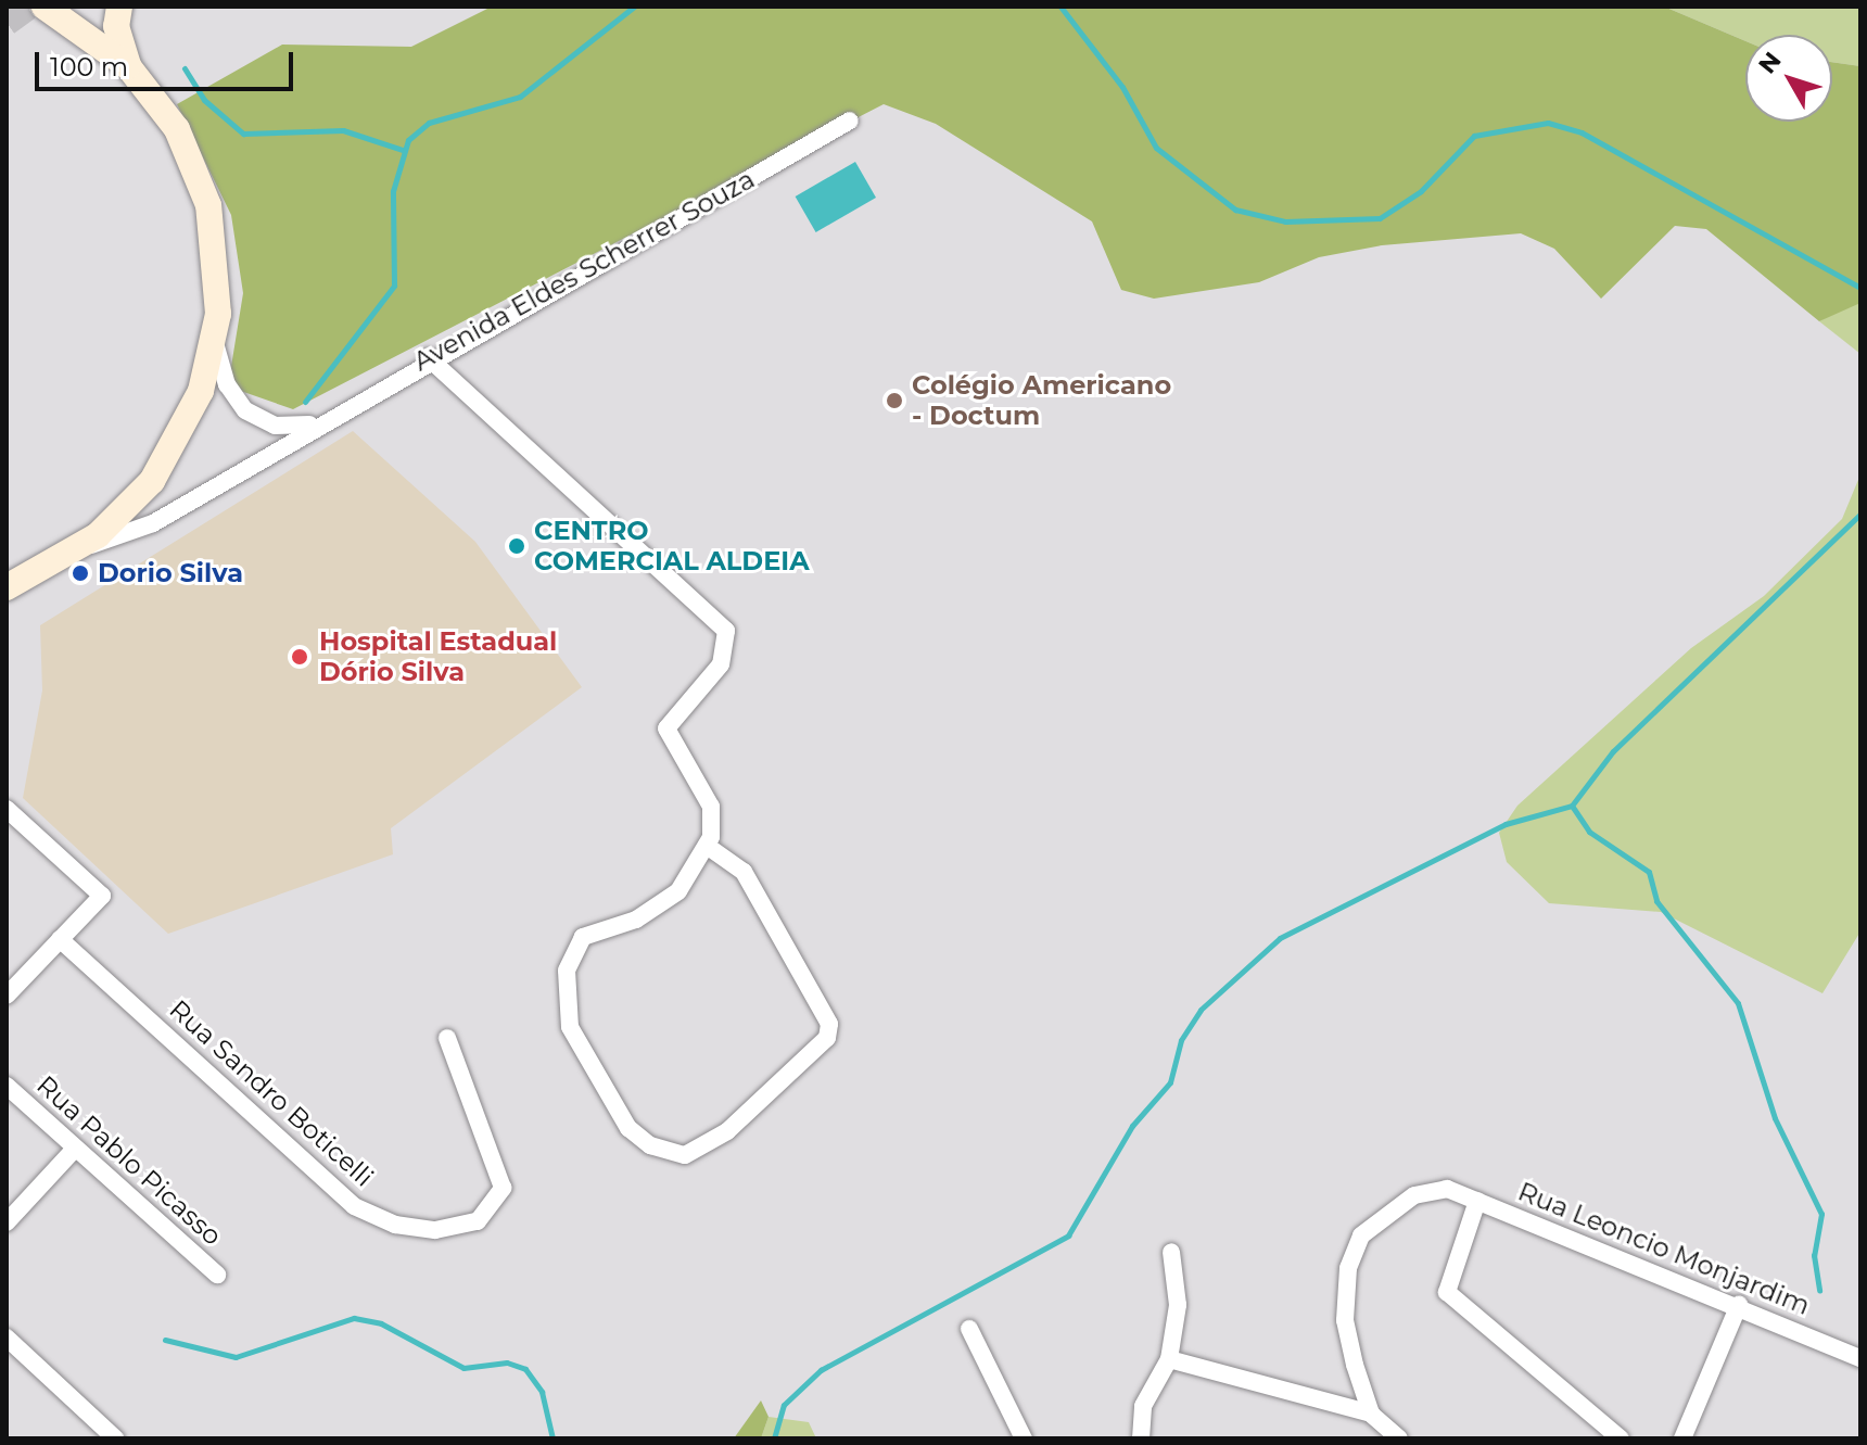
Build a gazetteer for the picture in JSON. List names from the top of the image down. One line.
{"streets":{"street":["Avenida Eldes Scherrer Souza","Rua Sandro Boticelli","Rua Pablo Picasso","Rua Leoncio Monjardim"]},"places":["Colégio Americano - Doctum","CENTRO COMERCIAL ALDEIA","Dorio Silva","Hospital Estadual Dório Silva"],"scale_bar":"100 m","north":"top left"}
